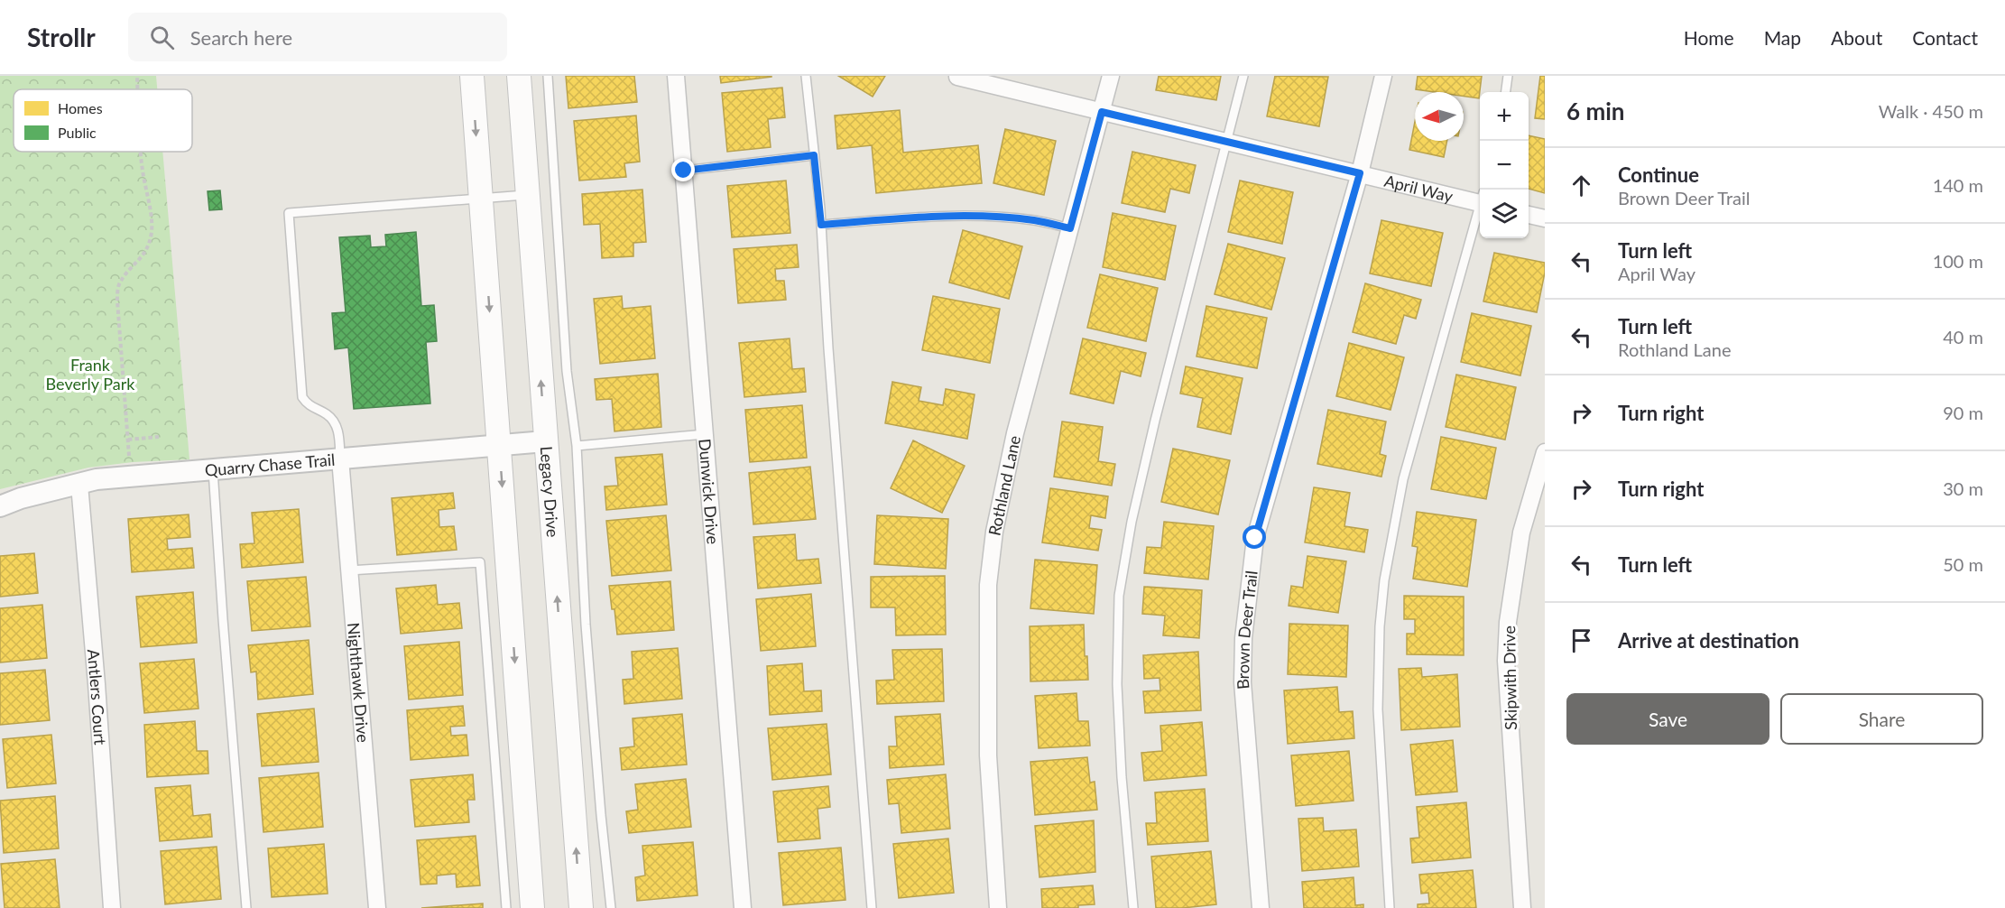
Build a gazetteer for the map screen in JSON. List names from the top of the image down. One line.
{"streets":{"main road":["Legacy Drive"],"street":["April Way","Quarry Chase Trail","Rothland Lane","Dunwick Drive","Brown Deer Trail","Skipwith Drive","Nighthawk Drive","Antlers Court"]},"crossings":[["April Way","Rothland Lane"],["April Way","Brown Deer Trail"],["Quarry Chase Trail","Legacy Drive"],["Quarry Chase Trail","Nighthawk Drive"],["Quarry Chase Trail","Antlers Court"]],"parks":["Frank Beverly Park"],"legend":["Homes","Public"],"north":"left","page":{"header":"Strollr","search":"Search here","nav":["Home","Map","About","Contact"],"heading":["6 min","Walk · 450 m"],"map_buttons":["+","−"],"list":[["Continue","Brown Deer Trail","140 m"],["Turn left","April Way","100 m"],["Turn left","Rothland Lane","40 m"],["Turn right","90 m"],["Turn right","30 m"],["Turn left","50 m"],"Arrive at destination"],"buttons":["Save","Share"]}}
